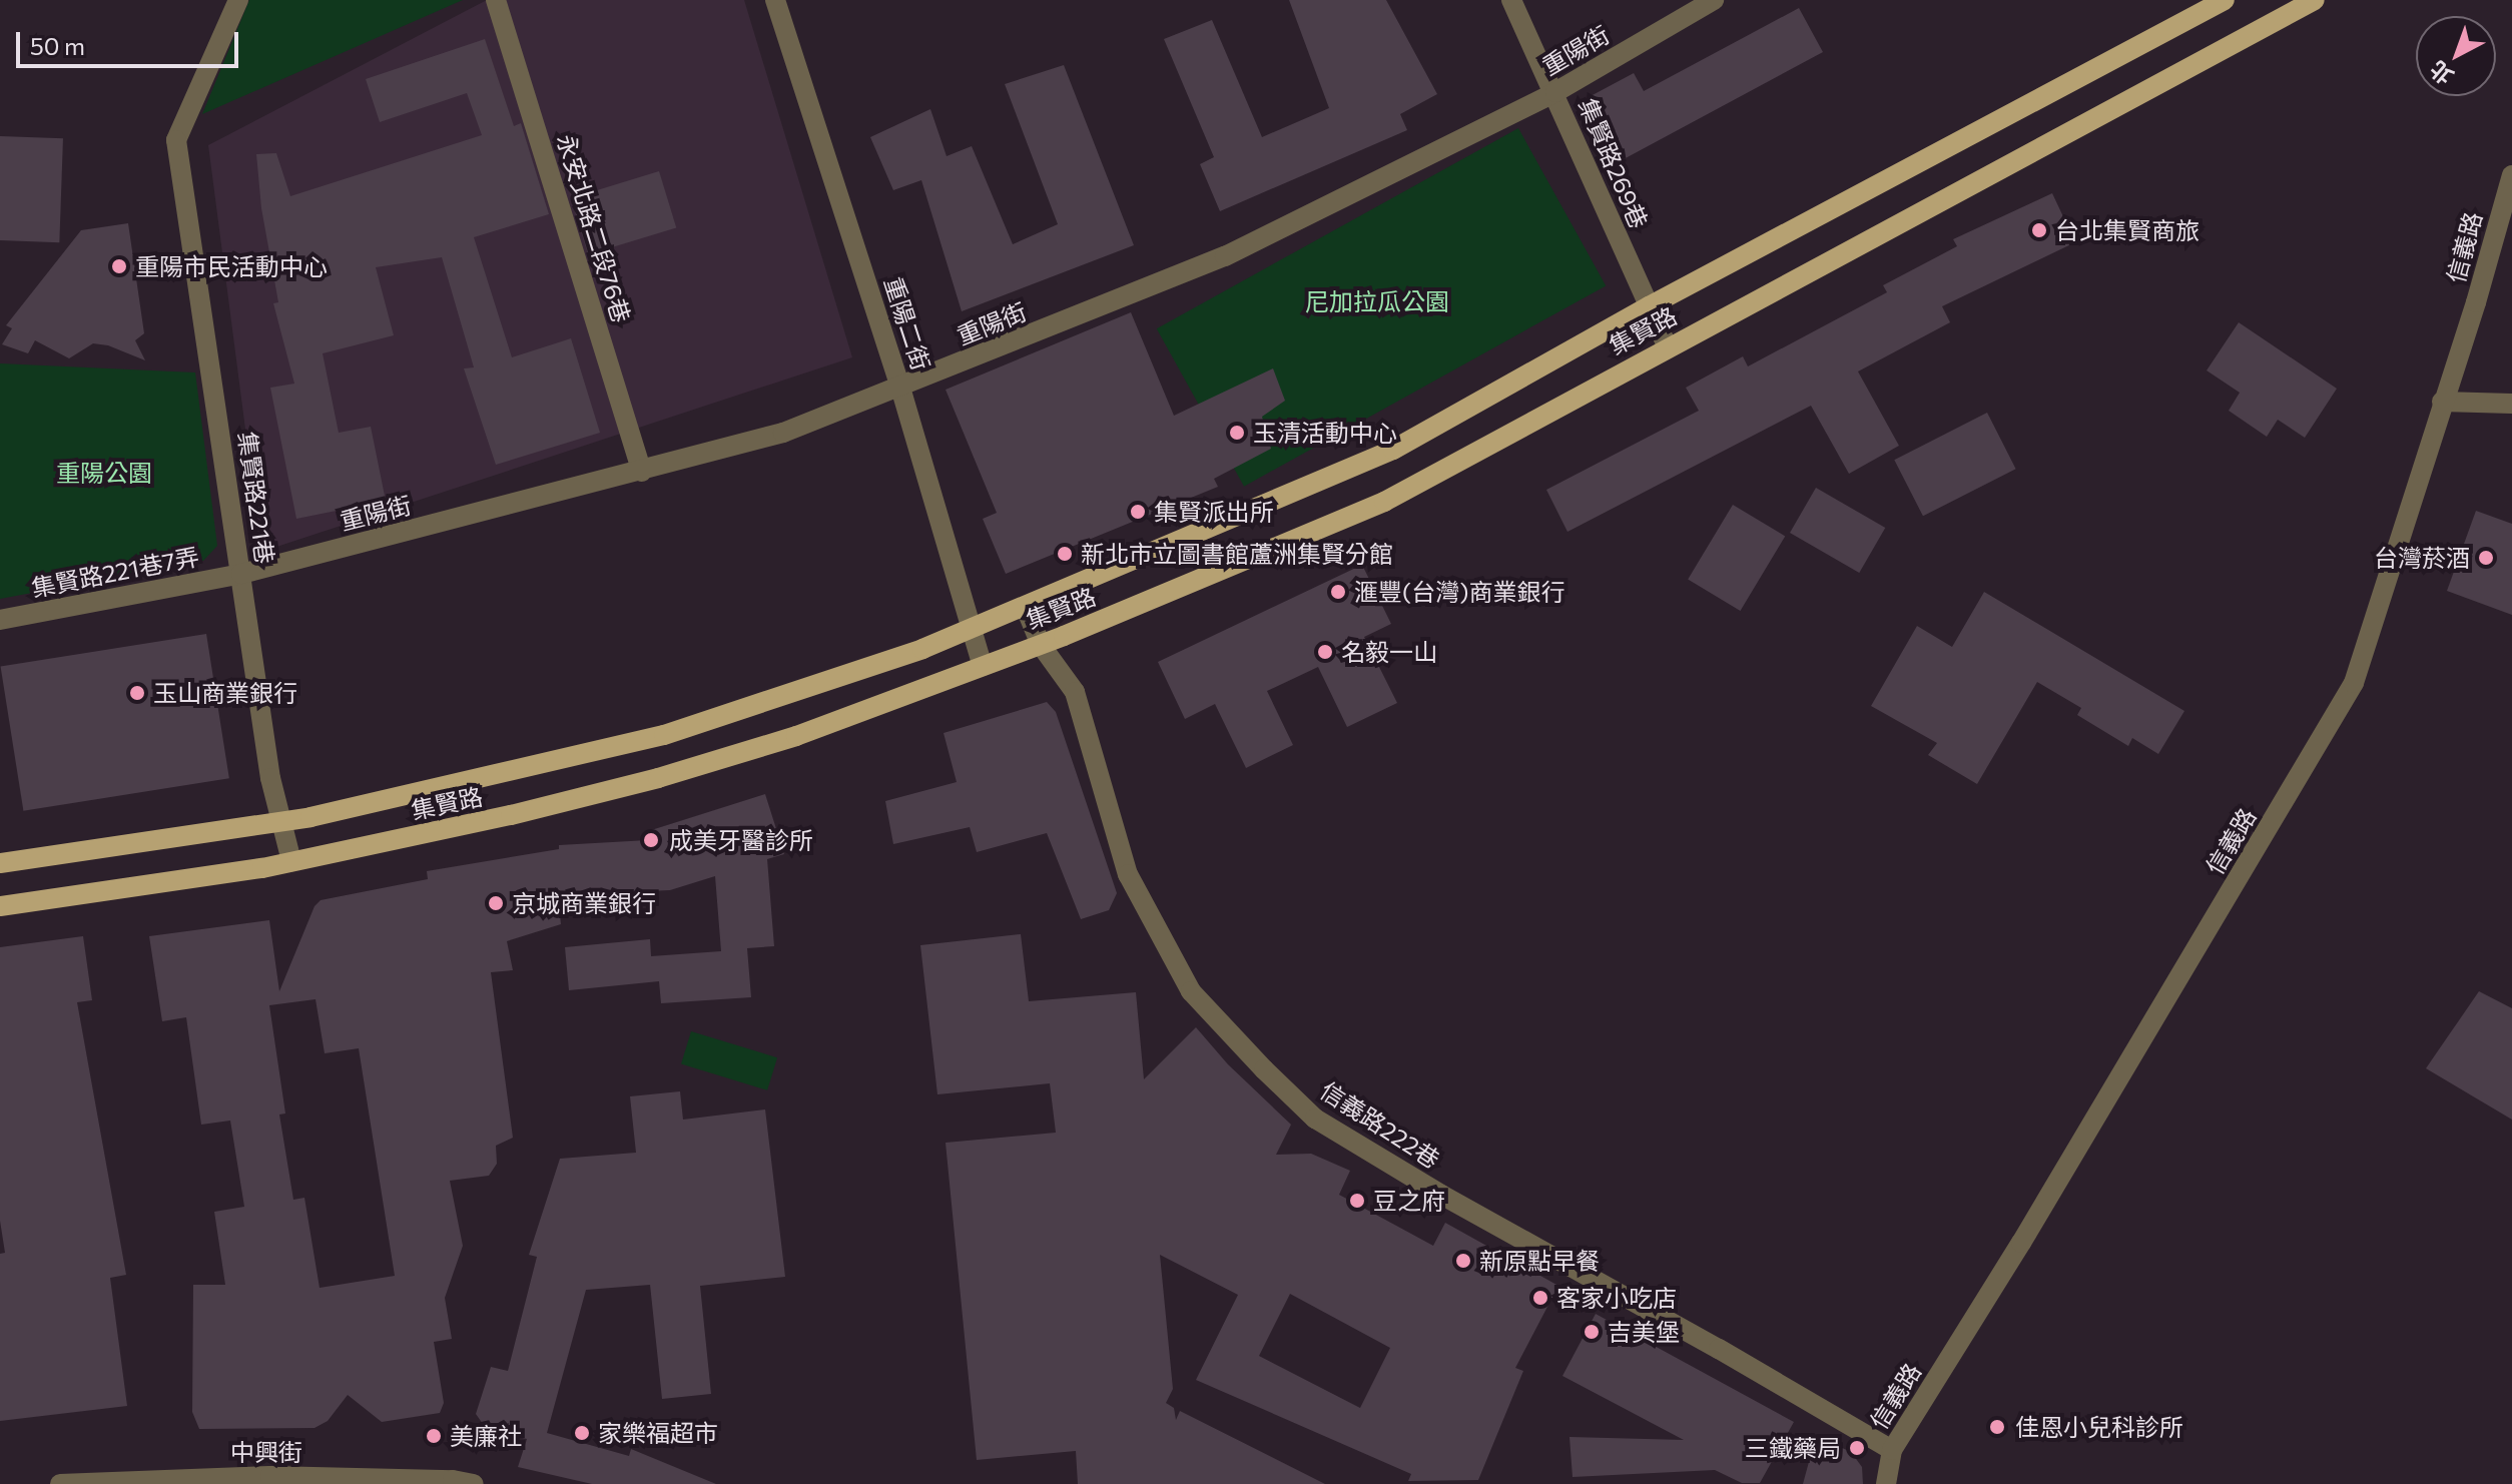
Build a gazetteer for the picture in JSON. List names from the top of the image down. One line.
{"streets":{"main road":["集賢路"],"street":["重陽街","集賢路269巷","永安北路二段76巷","信義路","重陽二街","集賢路221巷","集賢路221巷7弄","信義路222巷","中興街"]},"crossings":[["重陽街","集賢路269巷"],["重陽街","永安北路二段76巷"],["重陽街","重陽二街"],["重陽街","集賢路221巷"],["重陽街","集賢路221巷7弄"],["集賢路269巷","集賢路"],["信義路","信義路222巷"],["重陽二街","集賢路"],["集賢路","集賢路221巷"],["集賢路","信義路222巷"],["集賢路221巷","集賢路221巷7弄"]],"parks":["尼加拉瓜公園","重陽公園"],"places":["台北集賢商旅","重陽市民活動中心","玉清活動中心","集賢派出所","新北市立圖書館蘆洲集賢分館","台灣菸酒","滙豐(台灣)商業銀行","名毅一山","玉山商業銀行","成美牙醫診所","京城商業銀行","豆之府","新原點早餐","客家小吃店","吉美堡","佳恩小兒科診所","家樂福超市","美廉社","三鐵藥局"],"scale_bar":"50 m","north":"bottom left"}
